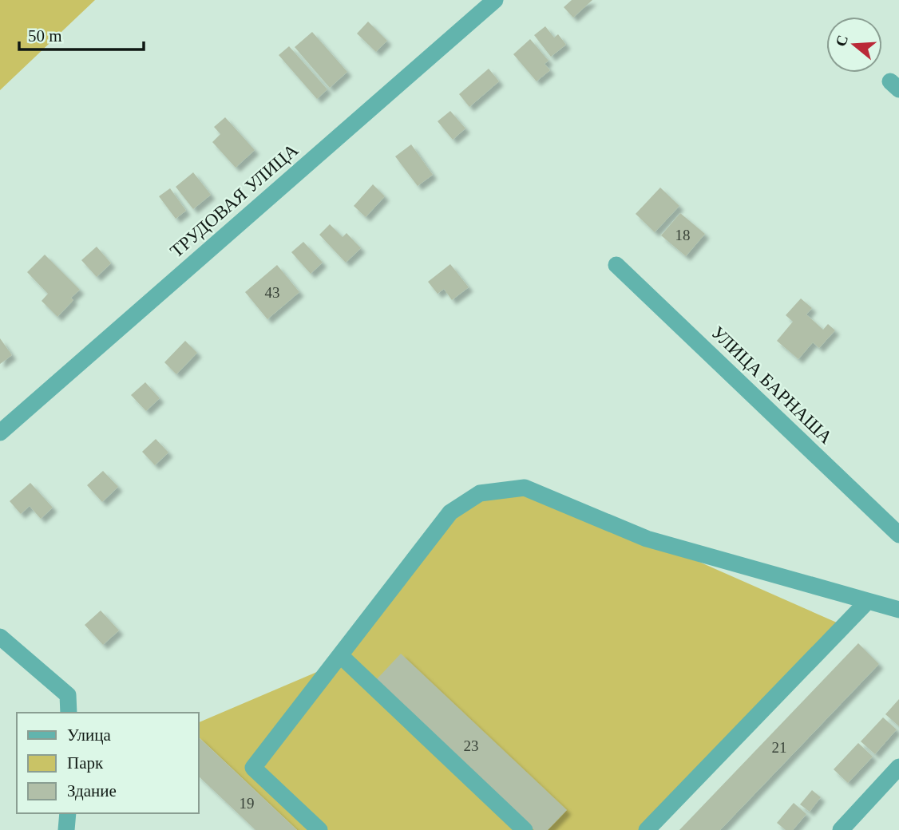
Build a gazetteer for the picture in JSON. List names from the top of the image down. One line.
{"streets":{"street":["ТРУДОВАЯ УЛИЦА","УЛИЦА БАРНАША"]},"house_numbers":["18","43","23","21","19"],"legend":["Улица","Парк","Здание"],"scale_bar":"50 m","north":"left"}
